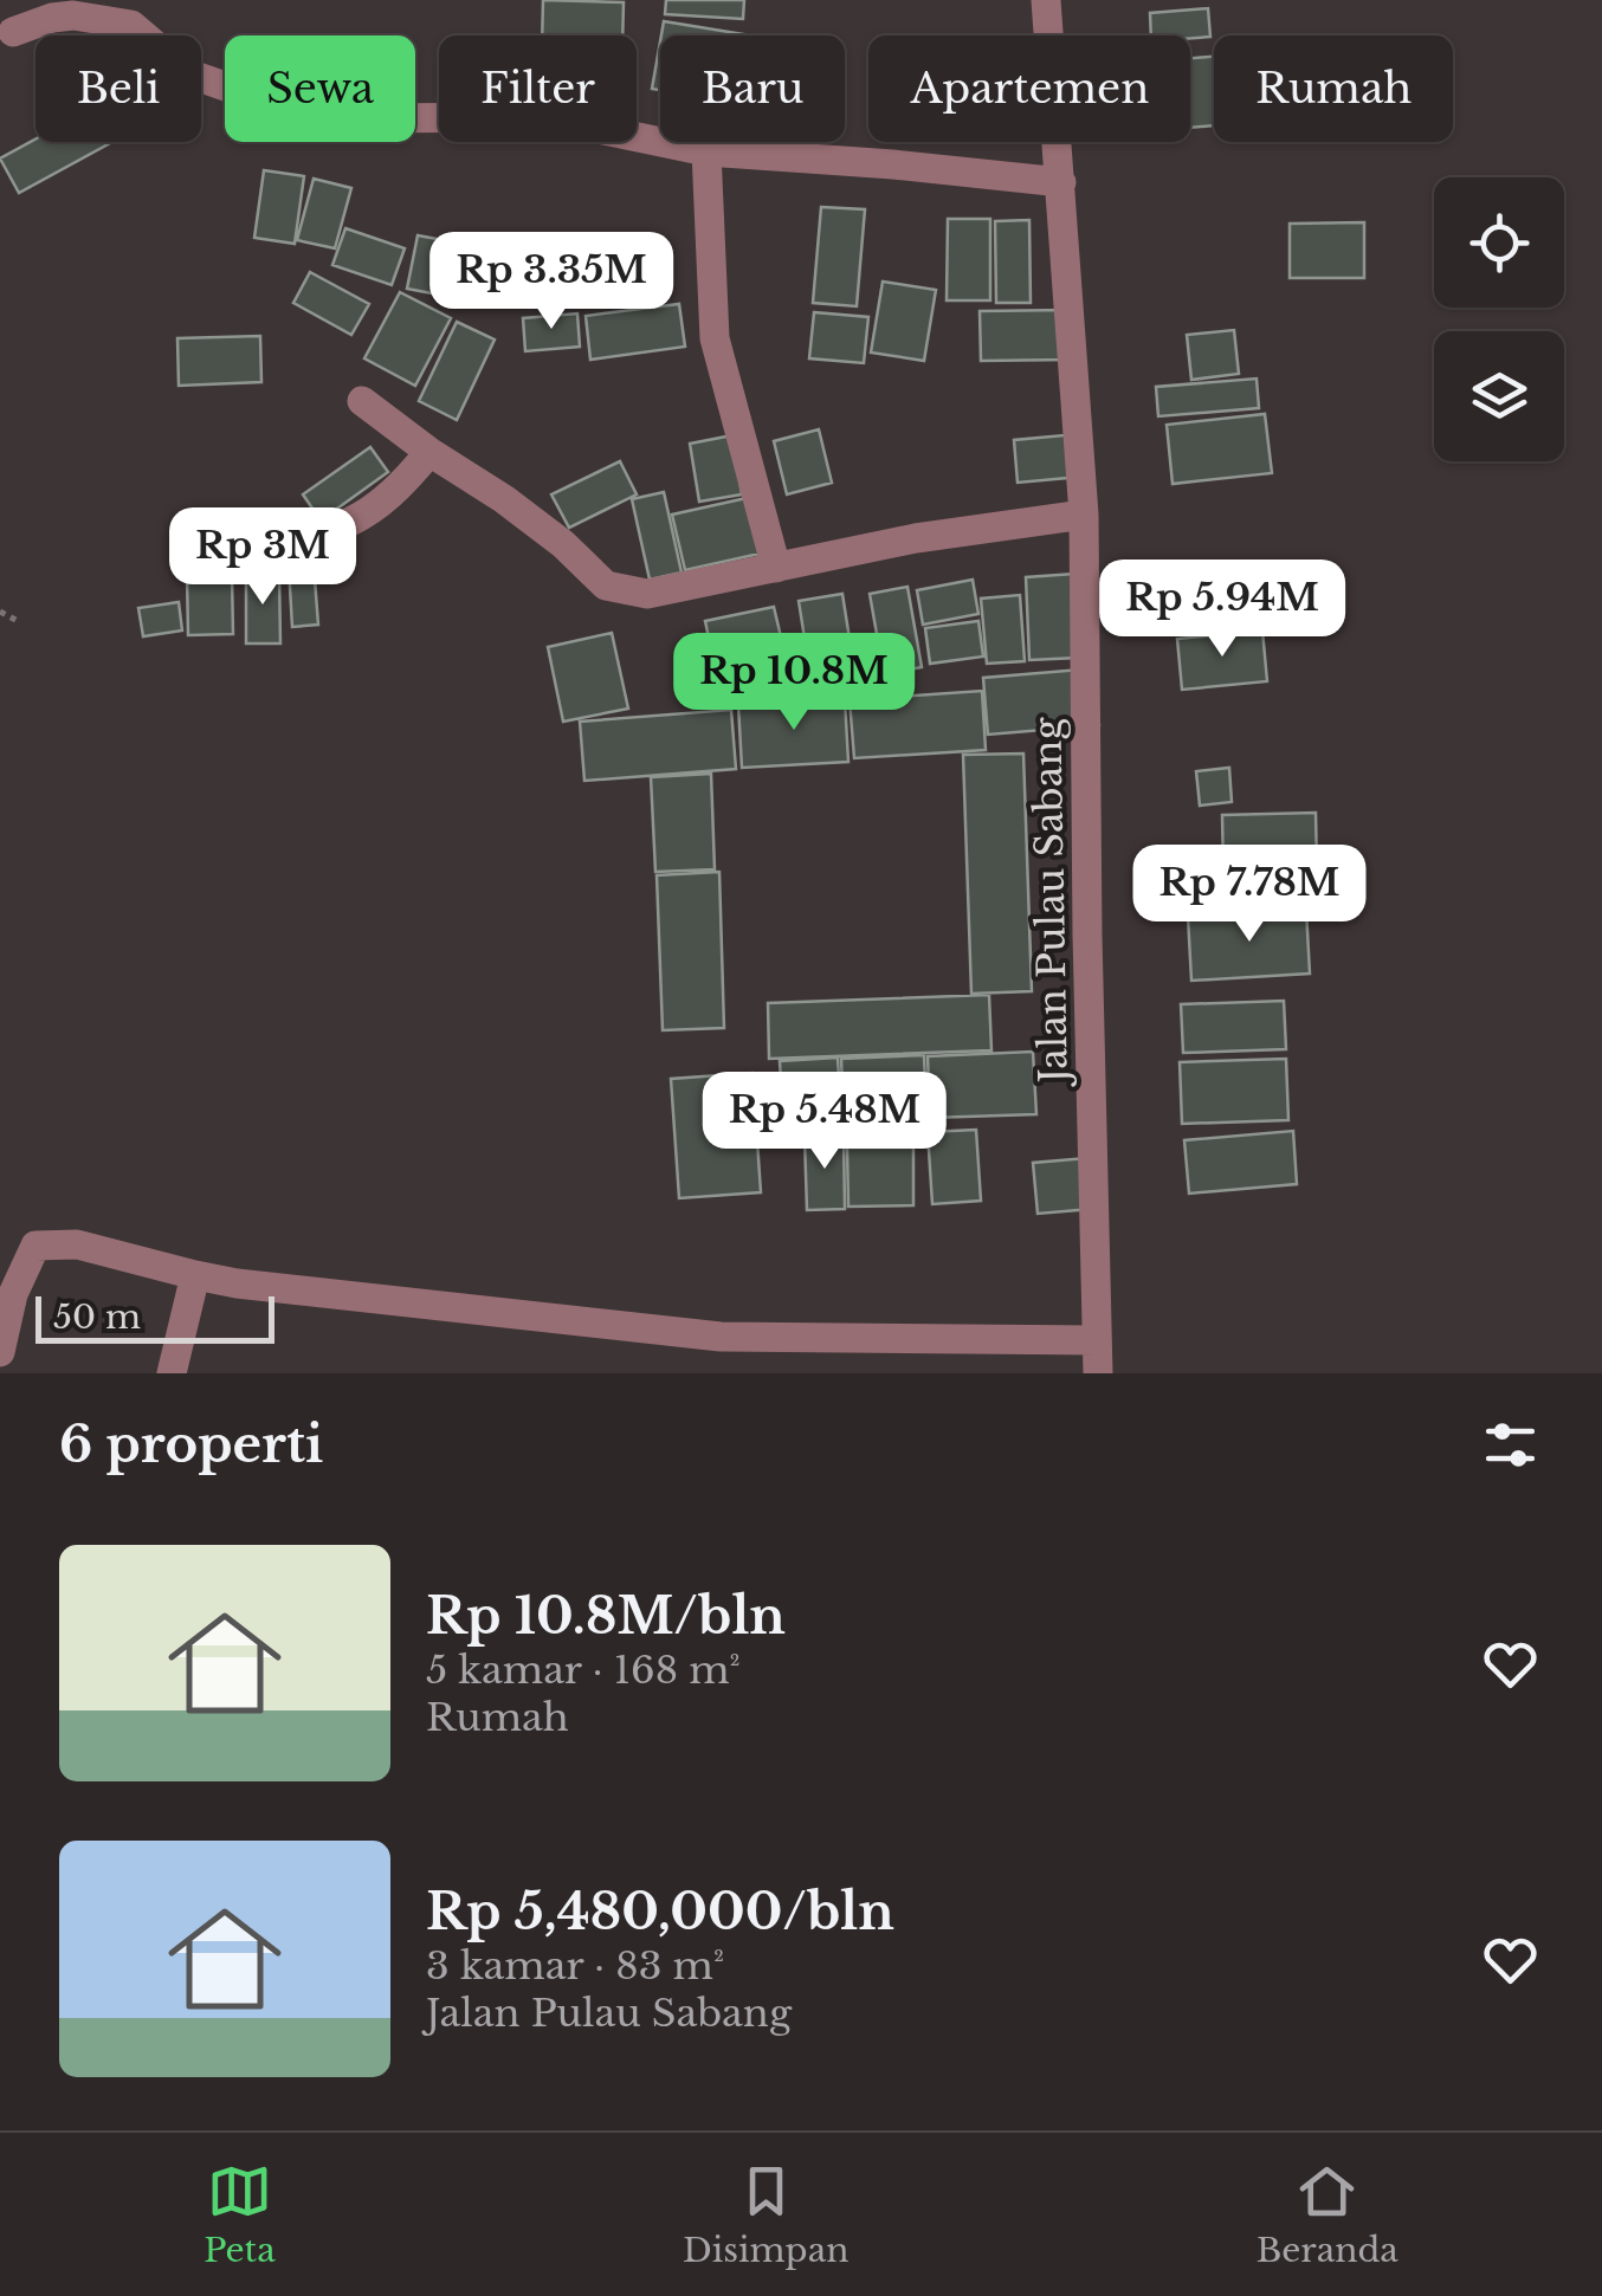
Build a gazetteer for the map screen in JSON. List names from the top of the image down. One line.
{"streets":{"street":["Jalan Pulau Sabang"]},"scale_bar":"50 m","page":{"chip":["Beli","Sewa","Filter","Baru","Apartemen","Rumah"],"price":["Rp 3.35M","Rp 3M","Rp 5.94M","Rp 10.8M","Rp 7.78M","Rp 5.48M"],"scale":"50 m","heading":"6 properti","list":[{"name":"Rp 10.8M/bln","note":"5 kamar · 168 m² · Rumah"},{"name":"Rp 5,480,000/bln","note":"3 kamar · 83 m² · Jalan Pulau Sabang"}],"tabs":["Peta","Disimpan","Beranda"]}}
